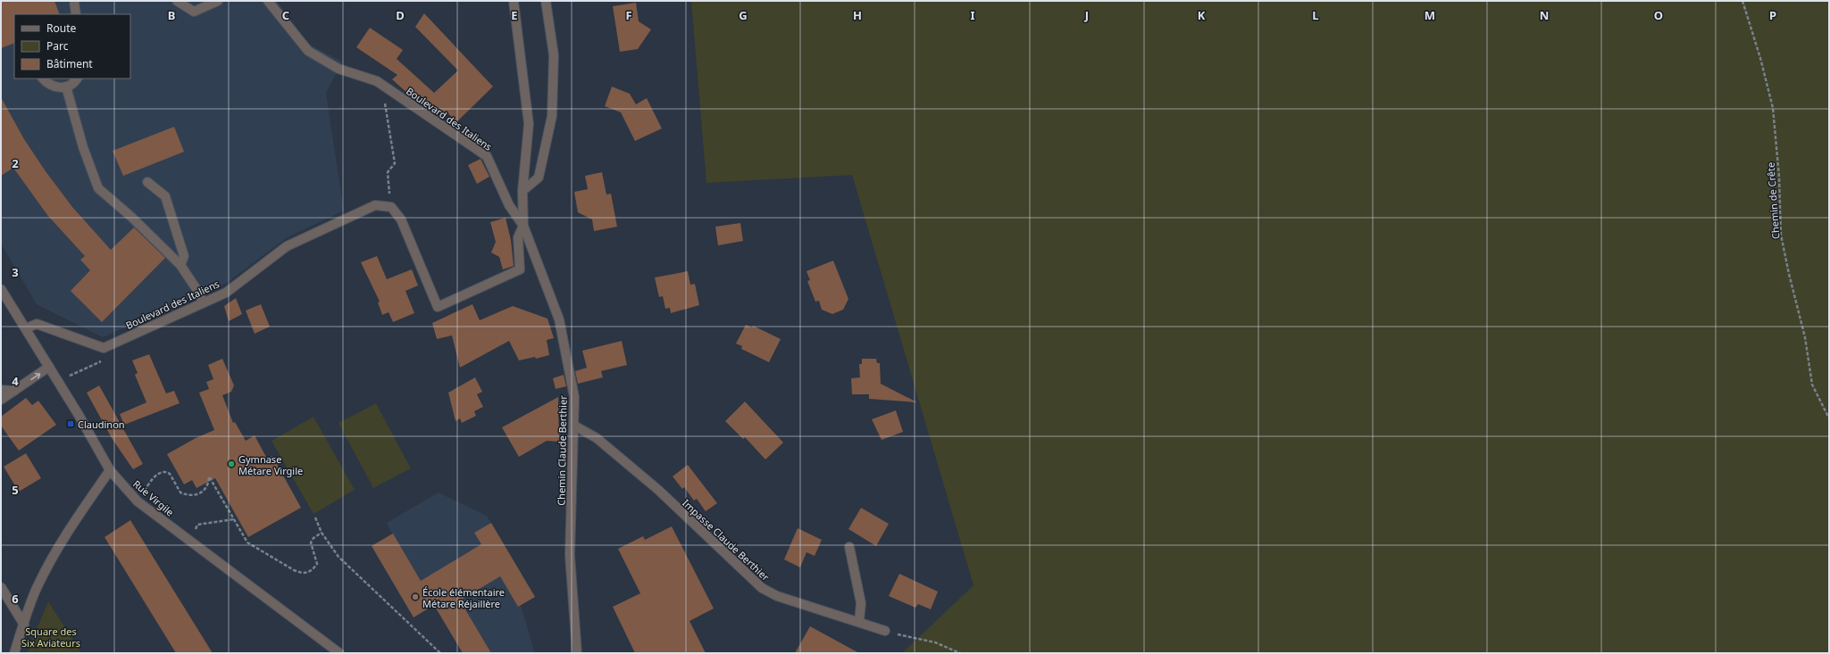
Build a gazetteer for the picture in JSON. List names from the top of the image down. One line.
{"streets":{"street":["Boulevard des Italiens","Chemin Claude Berthier","Rue Virgile","Impasse Claude Berthier"],"path":["Chemin de Crête"]},"crossings":[["Boulevard des Italiens","Chemin Claude Berthier"],["Chemin Claude Berthier","Impasse Claude Berthier"]],"parks":["Square des Six Aviateurs"],"places":{"transit":["Claudinon"],"other":["Gymnase Métare Virgile","École élémentaire Métare Réjaillère"]},"legend":["Route","Parc","Bâtiment"],"grid":{"columns":["B","C","D","E","F","G","H","I","J","K","L","M","N","O","P"],"rows":["2","3","4","5","6"]}}
